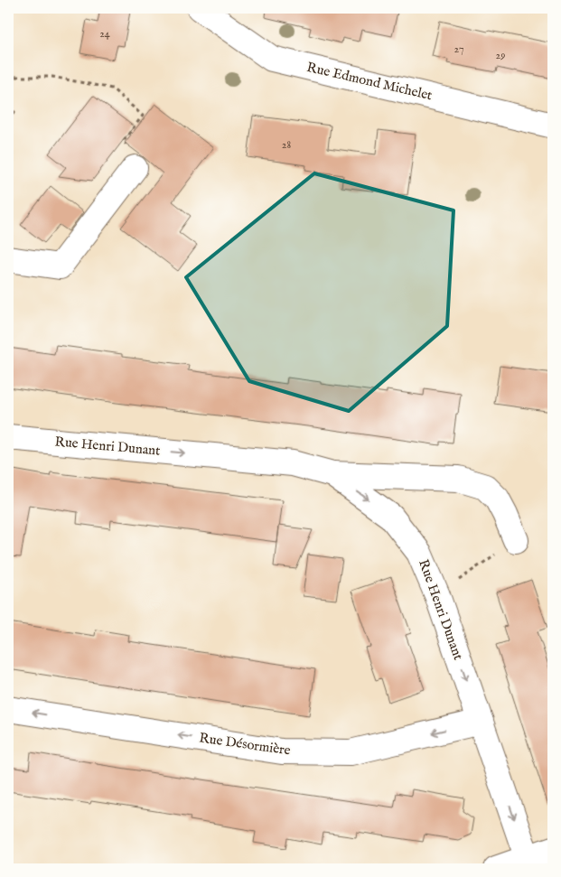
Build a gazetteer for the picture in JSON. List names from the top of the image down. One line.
{"streets":{"street":["Rue Edmond Michelet","Rue Henri Dunant","Rue Désormière"]},"crossings":[["Rue Henri Dunant","Rue Désormière"]],"one_way":["Rue Henri Dunant","Rue Désormière"],"house_numbers":["24","27","29","28"]}
